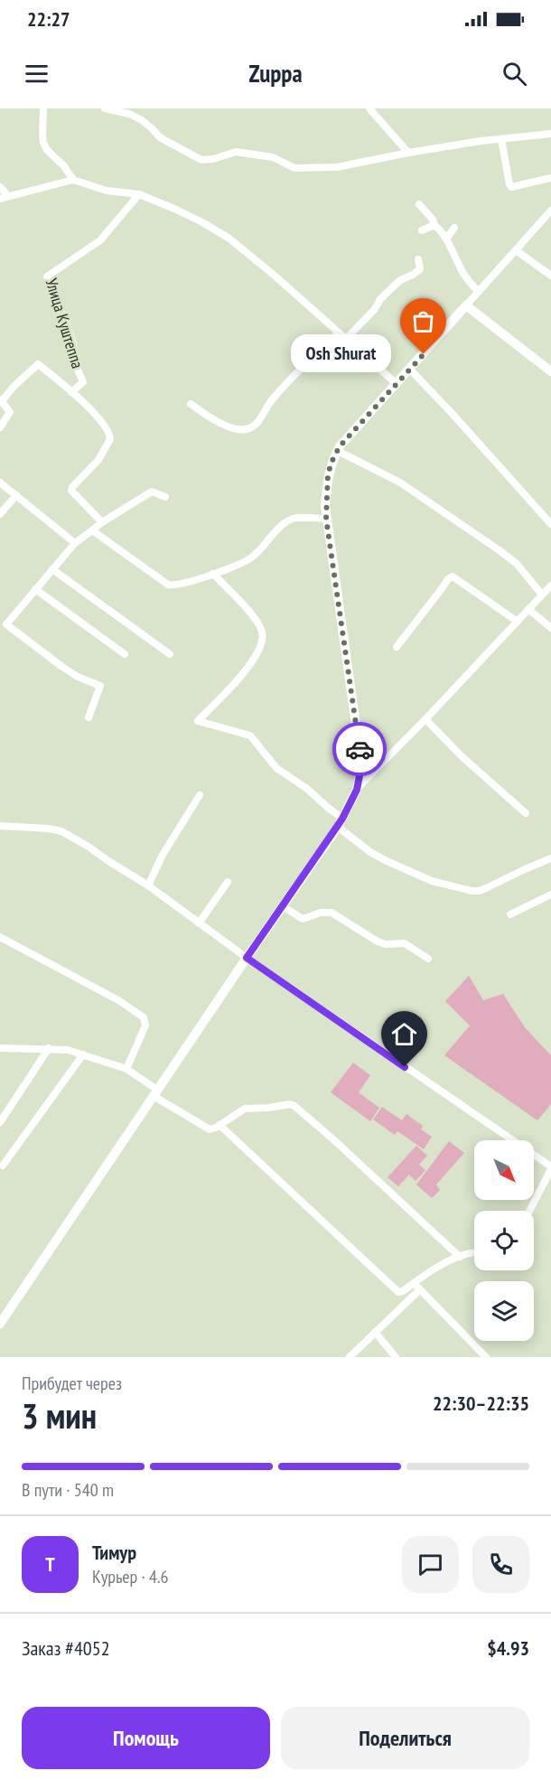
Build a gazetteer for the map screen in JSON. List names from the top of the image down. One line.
{"streets":{"street":["Улица Куштеппа"]},"places":["Osh Shurat"],"north":"bottom right","page":{"status":"22:27","header":"Zuppa","bubble":"Osh Shurat","heading":["3 мин","Прибудет через","22:30–22:35"],"panel":["Тимур","Курьер · 4.6","Заказ #4052","$4.93"],"bar":"В пути · 540 m","round":"Т","buttons":["Помощь","Поделиться"]}}
